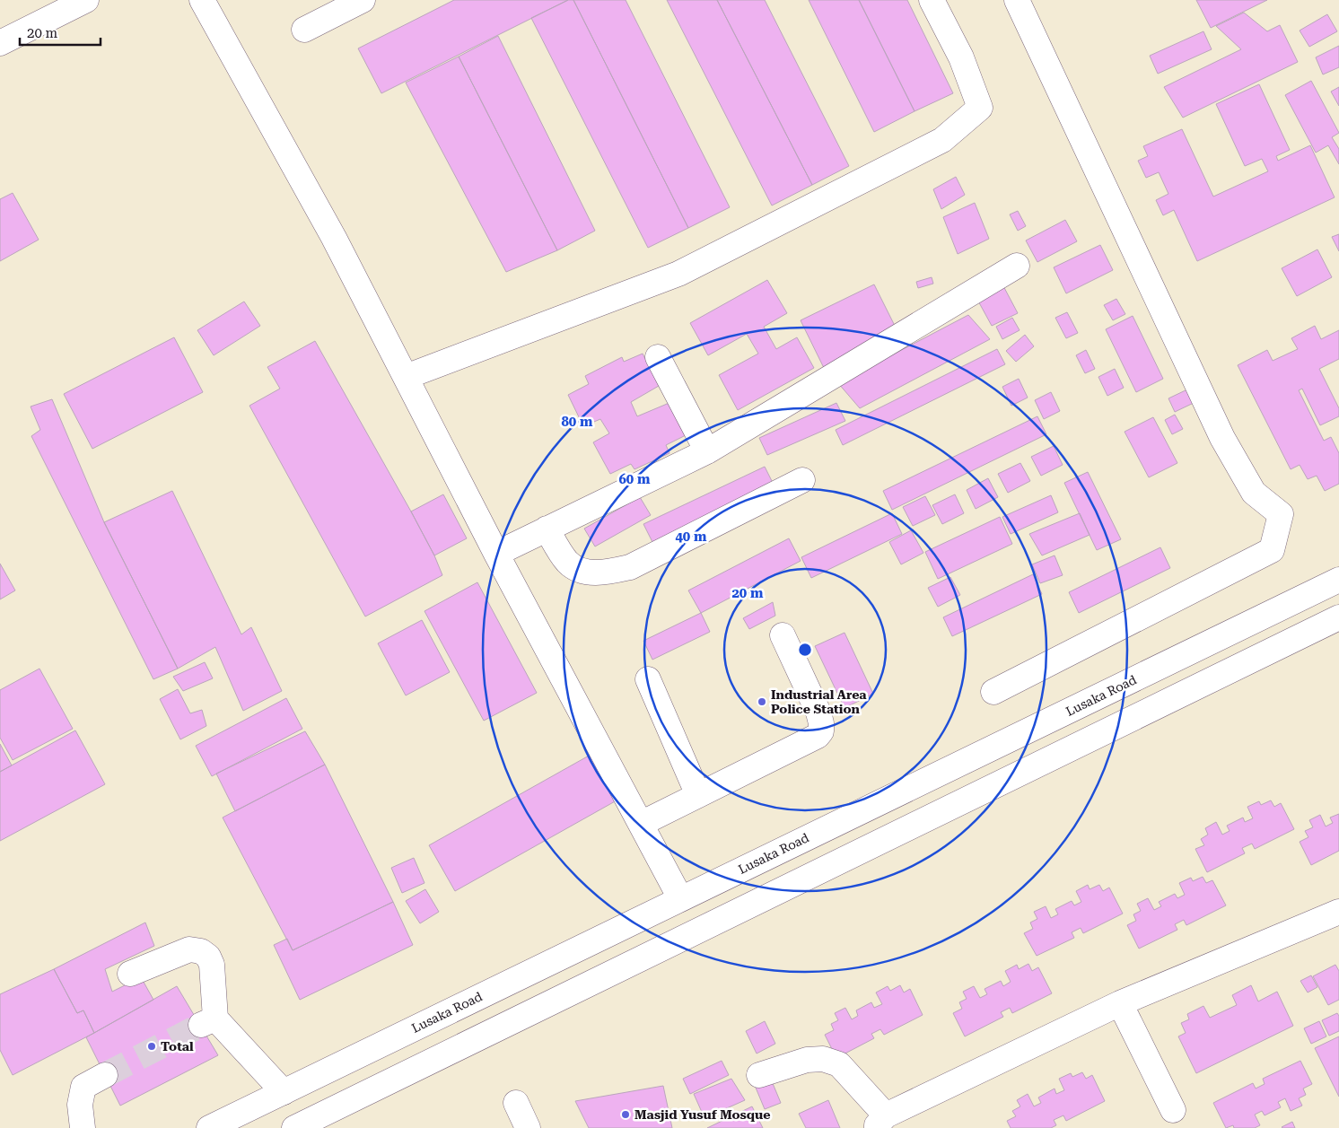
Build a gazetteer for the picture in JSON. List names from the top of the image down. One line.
{"streets":{"main road":["Lusaka Road"]},"places":["Industrial Area Police Station","Total","Masjid Yusuf Mosque"],"scale_bar":"20 m","rings":["80 m","60 m","40 m","20 m"]}
